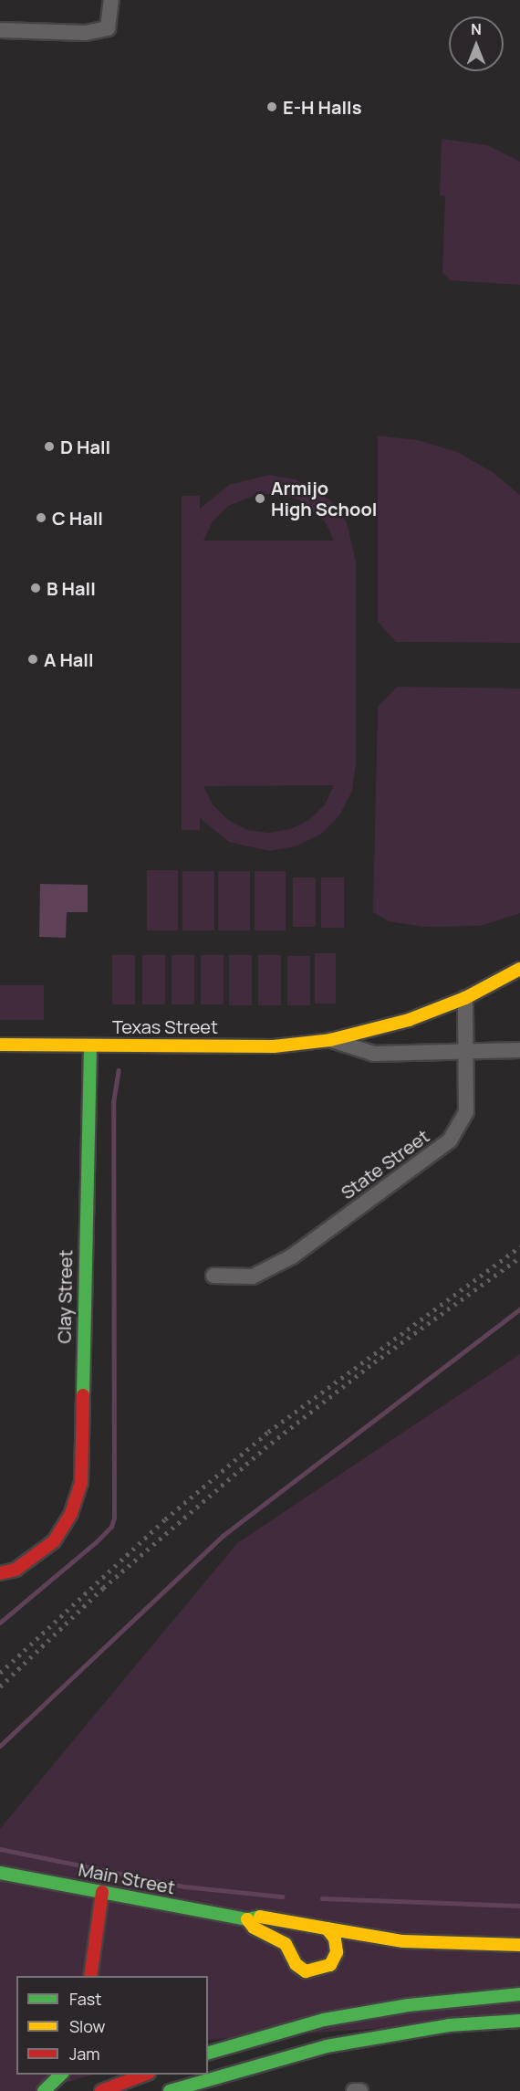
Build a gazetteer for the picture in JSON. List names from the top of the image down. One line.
{"streets":{"main road":["Texas Street","Clay Street","Main Street"],"street":["State Street"]},"crossings":[["Texas Street","State Street"],["Texas Street","Clay Street"]],"places":["E-H Halls","D Hall","Armijo High School","C Hall","B Hall","A Hall"],"legend":["Fast","Slow","Jam"],"north":"top"}
